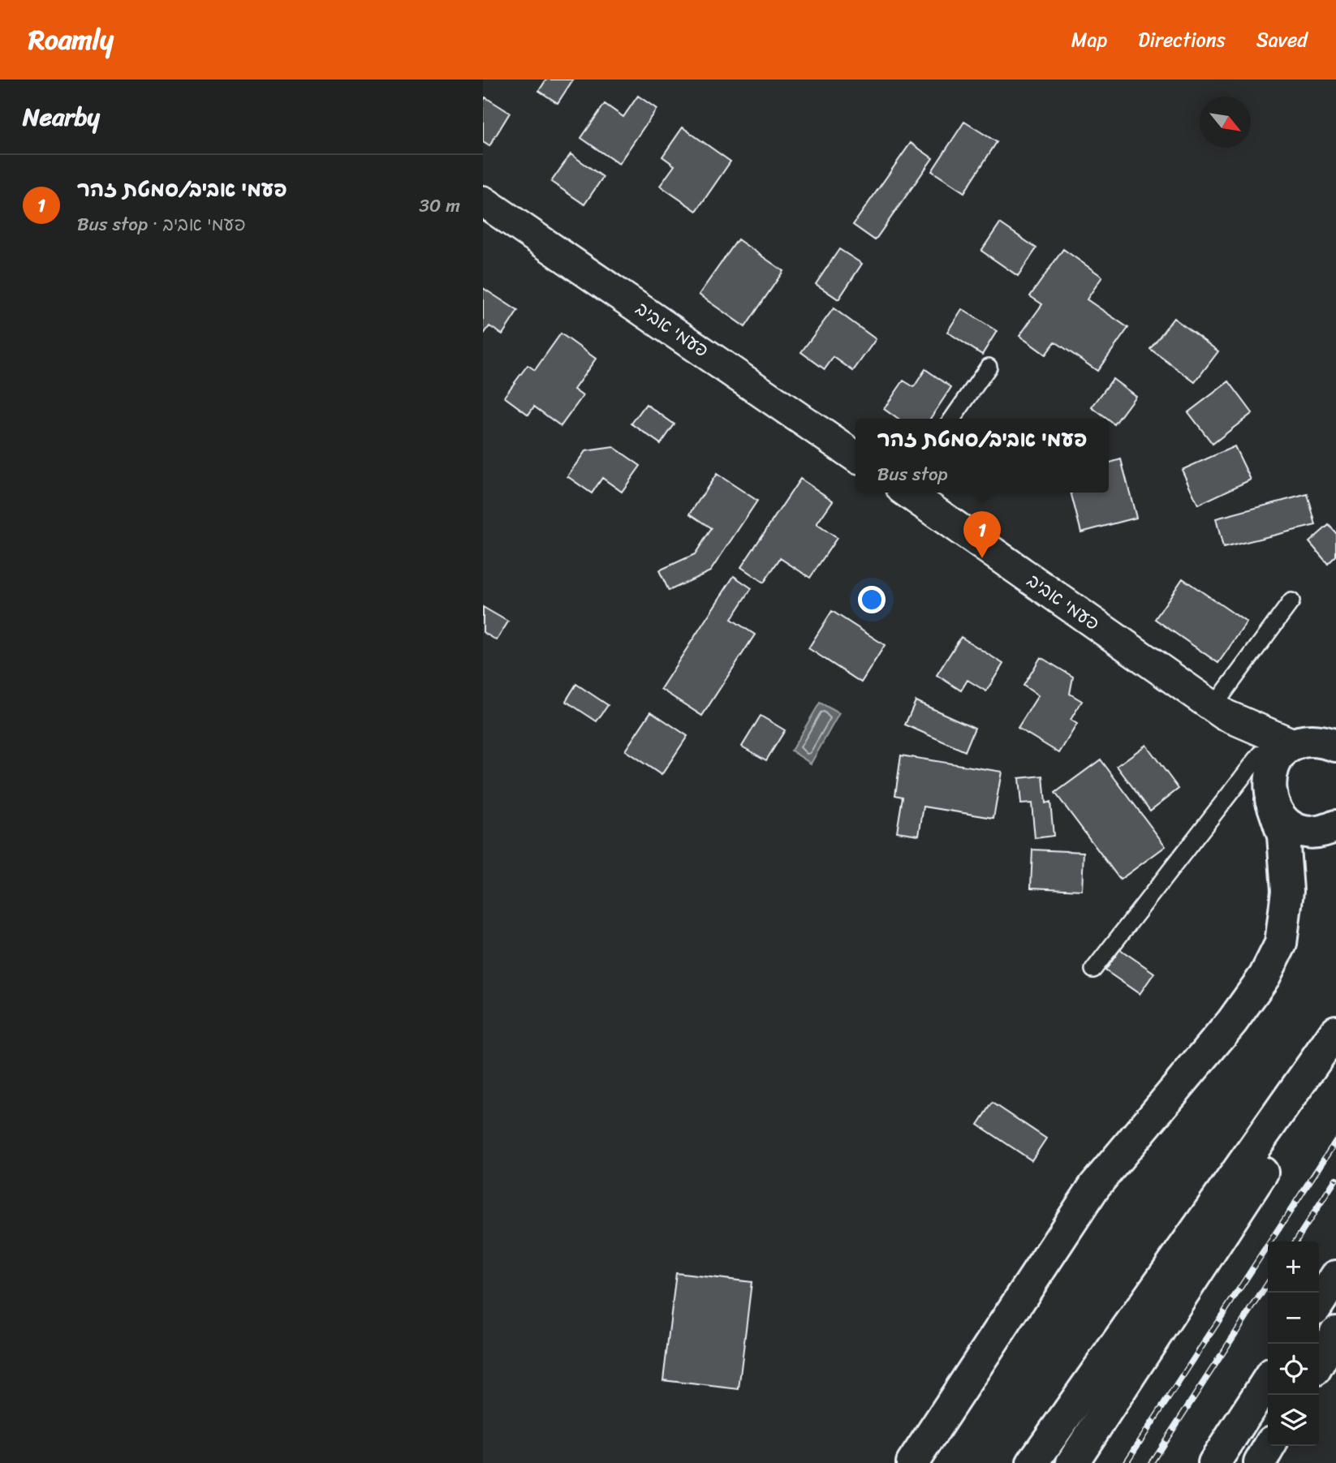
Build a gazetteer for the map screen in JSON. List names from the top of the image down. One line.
{"streets":{"street":["פעמי אביב"]},"north":"bottom right","page":{"header":"Roamly","nav":["Map","Directions","Saved"],"heading":"Nearby","list":[{"mark":"1","name":"פעמי אביב/סמטת זהר","note":"Bus stop · פעמי אביב","value":"30 m"}],"popup":["פעמי אביב/סמטת זהר","Bus stop"],"pins":"1","map_buttons":["+","−"]}}
